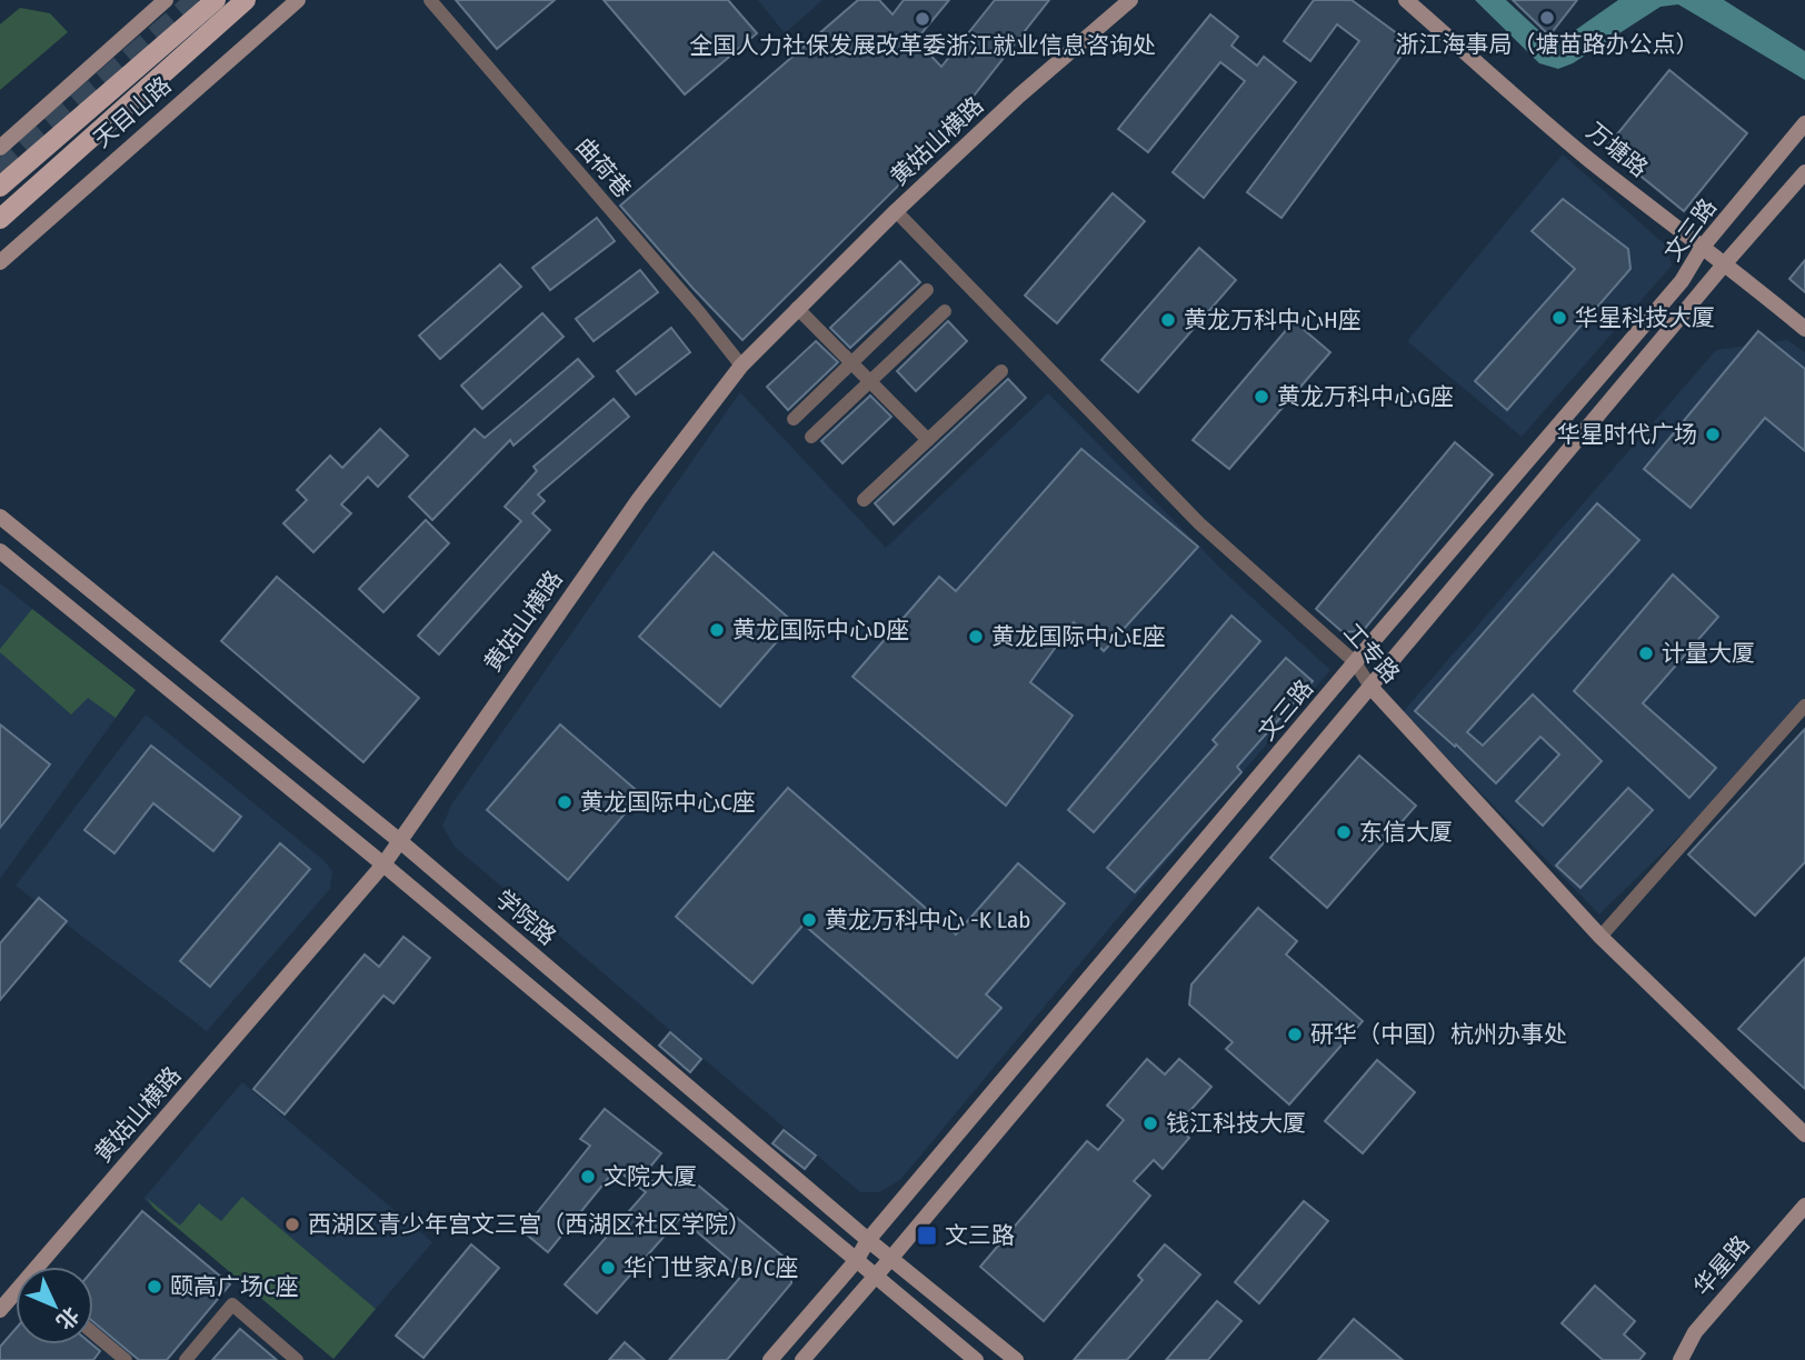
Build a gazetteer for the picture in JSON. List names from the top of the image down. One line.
{"streets":{"main road":["天目山路","黄姑山横路","万塘路","文三路","工专路","学院路","华星路"],"street":["曲荷巷"]},"crossings":[["黄姑山横路","曲荷巷"],["黄姑山横路","工专路"],["黄姑山横路","学院路"],["万塘路","文三路"],["文三路","工专路"],["文三路","学院路"]],"places":{"other":["浙江海事局（塘苗路办公点）","全国人力社保发展改革委浙江就业信息咨询处","华星科技大厦","黄龙万科中心H座","黄龙万科中心G座","华星时代广场","黄龙国际中心D座","黄龙国际中心E座","计量大厦","黄龙国际中心C座","东信大厦","黄龙万科中心 -K Lab","研华（中国）杭州办事处","钱江科技大厦","文院大厦","西湖区青少年宫文三宫（西湖区社区学院）","华门世家A/B/C座","颐高广场C座"],"transit":["文三路"]},"north":"bottom right"}
